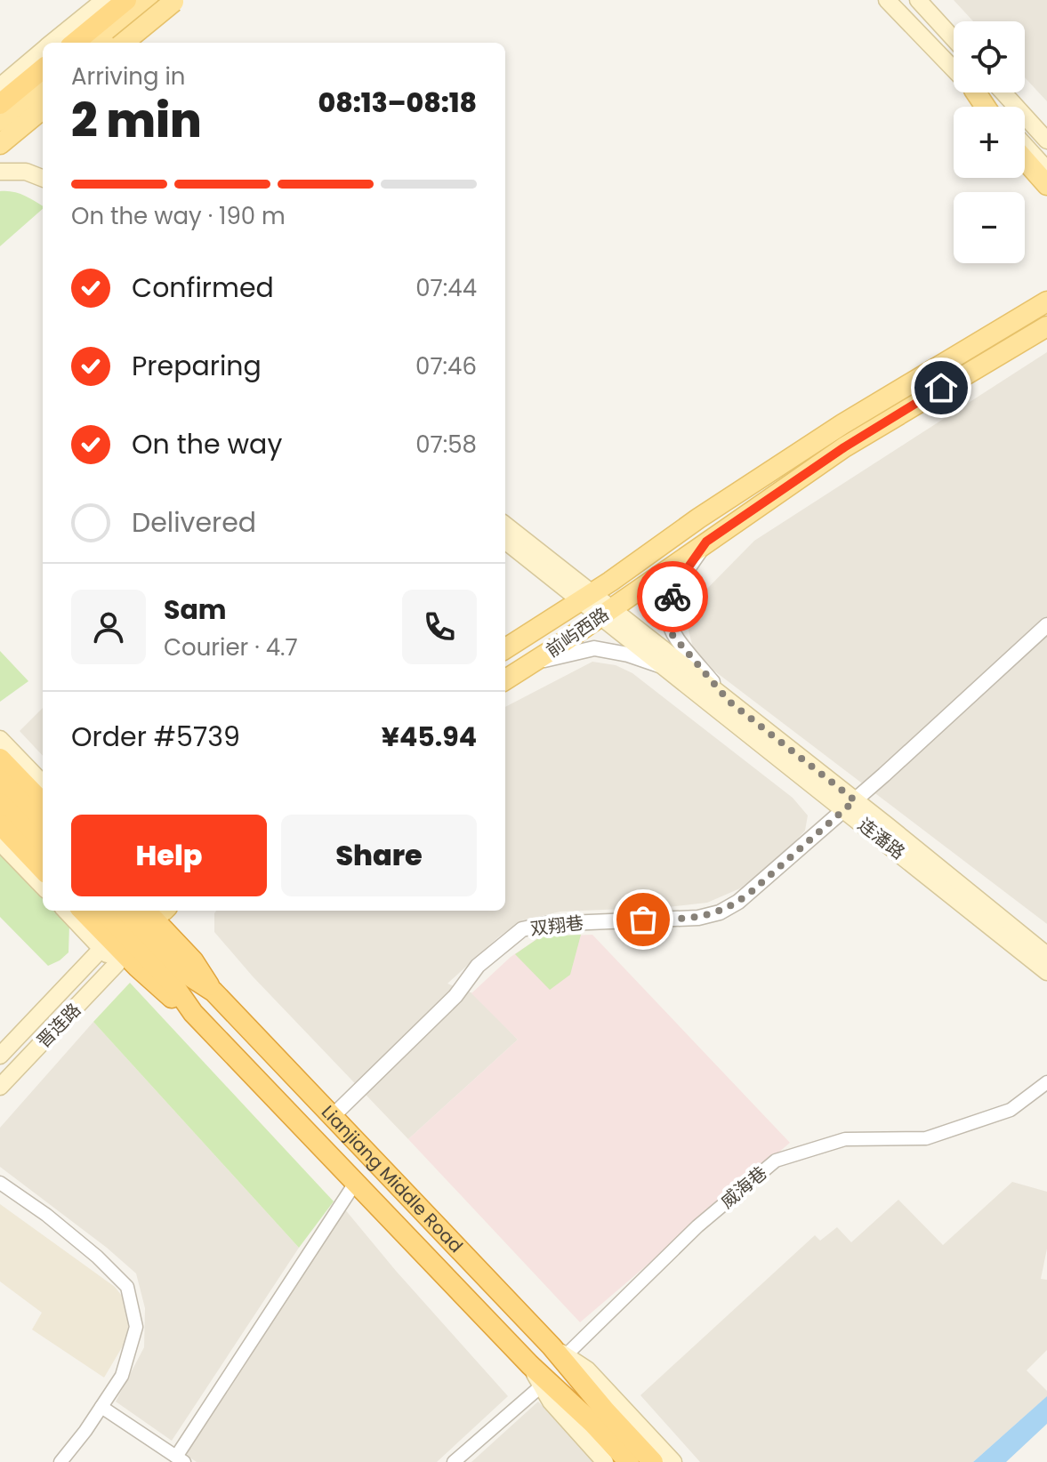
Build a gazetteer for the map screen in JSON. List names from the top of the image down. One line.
{"streets":{"highway":["Lianjiang Middle Road"],"main road":["前屿西路","连潘路","晋连路"],"street":["双翔巷","威海巷"]},"crossings":[["前屿西路","连潘路"],["连潘路","双翔巷"],["双翔巷","Lianjiang Middle Road"],["Lianjiang Middle Road","威海巷"]],"page":{"map_buttons":["+","−"],"heading":["2 min","Arriving in","08:13–08:18"],"panel":["Sam","Courier · 4.7","Order #5739","¥45.94"],"bar":"On the way · 190 m","list":[["Confirmed","07:44"],["Preparing","07:46"],["On the way","07:58"],"Delivered"],"buttons":["Help","Share"]}}
